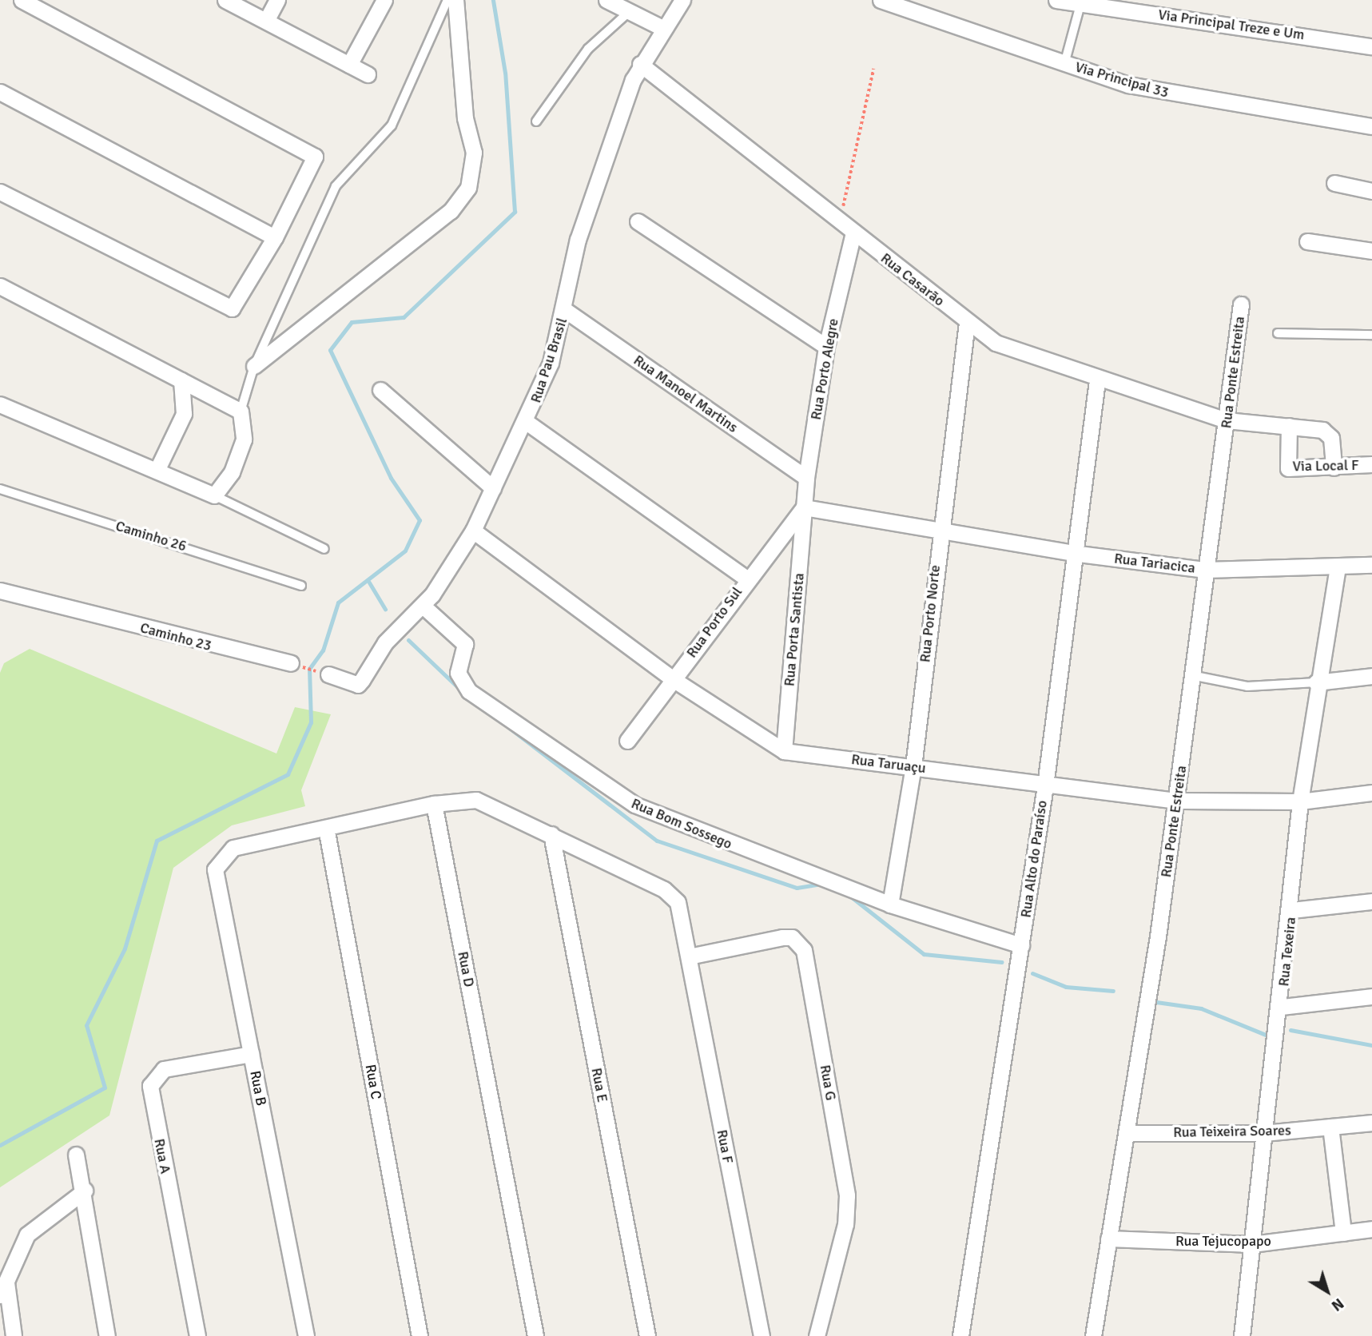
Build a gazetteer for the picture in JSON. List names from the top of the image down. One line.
{"streets":{"street":["Via Principal Treze e Um","Via Principal 33","Rua Casarão","Rua Pau Brasil","Rua Porto Alegre","Rua Ponte Estreita","Rua Manoel Martins","Via Local F","Rua Tariacica","Rua Porto Norte","Rua Porto Sul","Rua Porta Santista","Caminho 23","Rua Taruaçu","Rua Bom Sossego","Rua Alto do Paraíso","Rua Texeira","Rua D","Rua C","Rua G","Rua E","Rua B","Rua Teixeira Soares","Rua F","Rua A","Rua Tejucopapo"],"lane":["Caminho 26"]},"crossings":[["Rua Casarão","Rua Pau Brasil"],["Rua Casarão","Rua Porto Alegre"],["Rua Casarão","Rua Ponte Estreita"],["Rua Casarão","Via Local F"],["Rua Casarão","Rua Porto Norte"],["Rua Casarão","Rua Alto do Paraíso"],["Rua Pau Brasil","Rua Manoel Martins"],["Rua Pau Brasil","Rua Taruaçu"],["Rua Pau Brasil","Rua Bom Sossego"],["Rua Porto Alegre","Rua Manoel Martins"],["Rua Porto Alegre","Rua Tariacica"],["Rua Porto Alegre","Rua Porto Sul"],["Rua Porto Alegre","Rua Porta Santista"],["Rua Ponte Estreita","Rua Tariacica"],["Rua Ponte Estreita","Rua Taruaçu"],["Rua Ponte Estreita","Rua Teixeira Soares"],["Rua Ponte Estreita","Rua Tejucopapo"],["Rua Tariacica","Rua Porto Norte"],["Rua Tariacica","Rua Porto Sul"],["Rua Tariacica","Rua Porta Santista"],["Rua Tariacica","Rua Alto do Paraíso"],["Rua Tariacica","Rua Texeira"],["Rua Porto Norte","Rua Taruaçu"],["Rua Porto Norte","Rua Bom Sossego"],["Rua Porto Sul","Rua Porta Santista"],["Rua Porto Sul","Rua Taruaçu"],["Rua Porta Santista","Rua Taruaçu"],["Rua Taruaçu","Rua Alto do Paraíso"],["Rua Taruaçu","Rua Texeira"],["Rua Bom Sossego","Rua Alto do Paraíso"],["Rua Texeira","Rua Teixeira Soares"],["Rua Texeira","Rua Tejucopapo"],["Rua C","Rua B"],["Rua G","Rua F"],["Rua B","Rua A"]],"north":"bottom right"}
